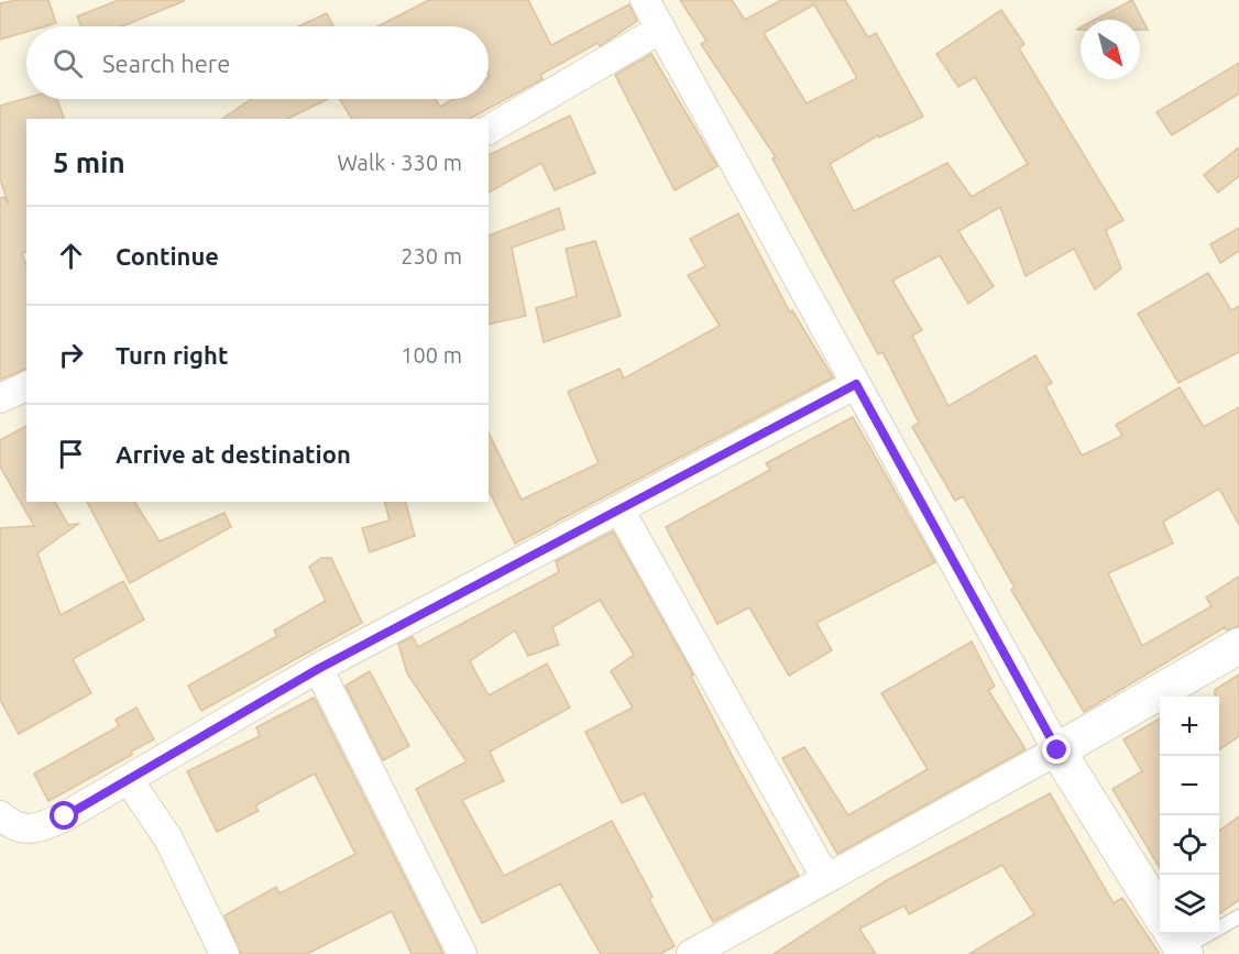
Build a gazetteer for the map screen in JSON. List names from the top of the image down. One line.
{"north":"bottom right","page":{"search":"Search here","heading":["5 min","Walk · 330 m"],"list":[["Continue","230 m"],["Turn right","100 m"],"Arrive at destination"],"map_buttons":["+","−"]}}
